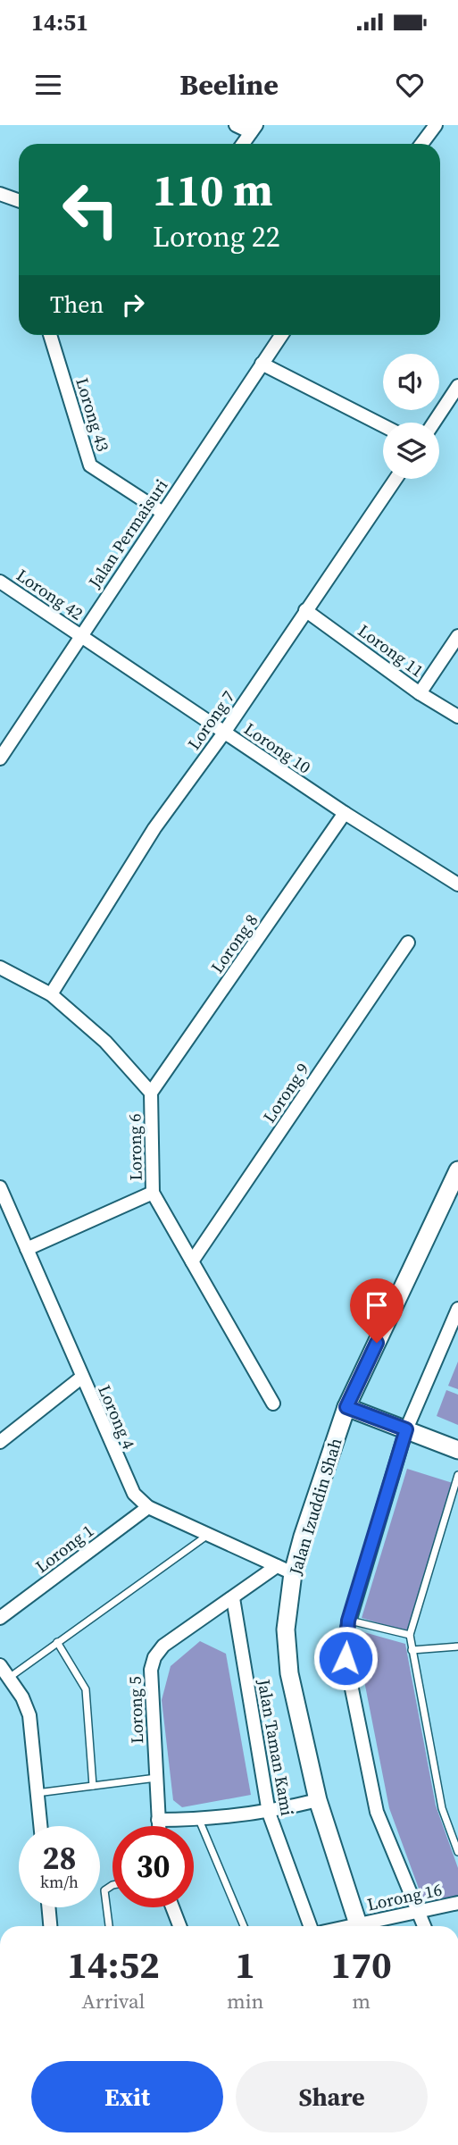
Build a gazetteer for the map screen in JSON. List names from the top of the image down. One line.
{"streets":{"main road":["Jalan Izuddin Shah"],"street":["Lorong 43","Jalan Permaisuri","Lorong 42","Lorong 11","Lorong 7","Lorong 10","Lorong 8","Lorong 9","Lorong 6","Lorong 4","Lorong 1","Lorong 5","Jalan Taman Kami","Lorong 16"]},"crossings":[["Lorong 43","Jalan Permaisuri"],["Jalan Permaisuri","Lorong 42"],["Jalan Permaisuri","Lorong 10"],["Lorong 42","Lorong 10"],["Lorong 11","Lorong 7"],["Lorong 7","Lorong 10"],["Lorong 7","Lorong 6"],["Lorong 10","Lorong 8"],["Lorong 8","Lorong 6"],["Lorong 9","Lorong 6"],["Lorong 4","Jalan Izuddin Shah"],["Lorong 4","Lorong 1"],["Lorong 4","Lorong 5"],["Lorong 5","Jalan Taman Kami"]],"page":{"status":"14:51","header":"Beeline","turn":["110 m","Lorong 22"],"then":"Then","speed":"28 km/h","limit":"30","eta":["14:52","Arrival","1","min","170","m"],"buttons":["Exit","Share"]}}
